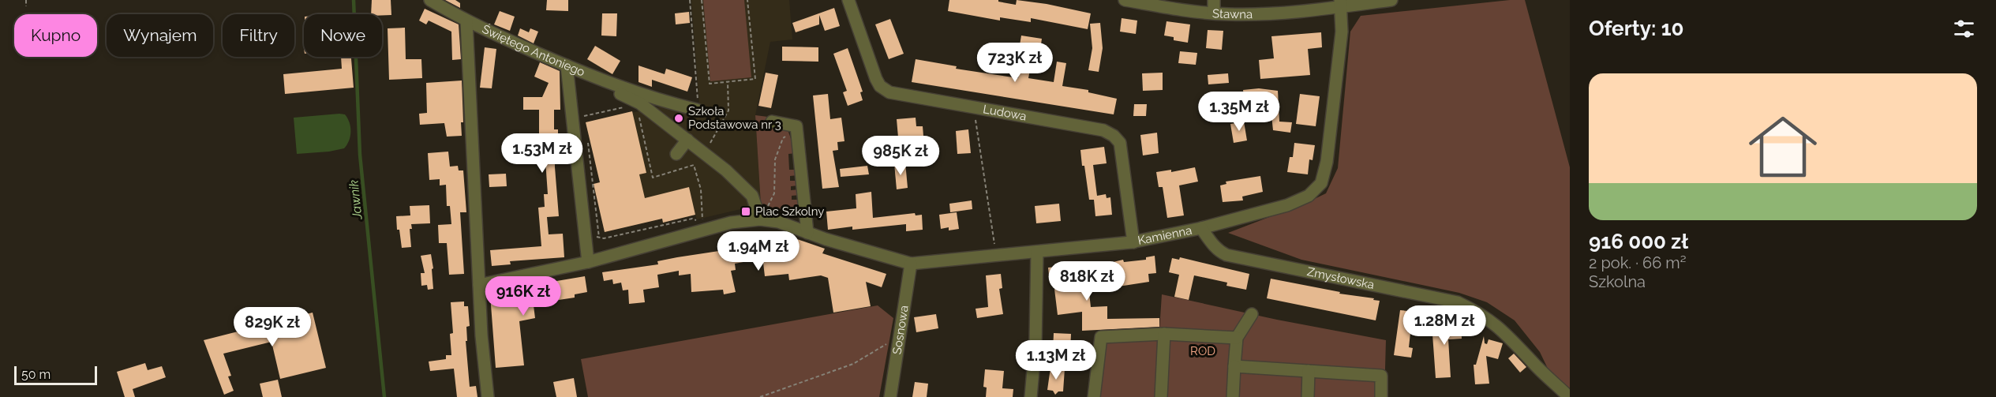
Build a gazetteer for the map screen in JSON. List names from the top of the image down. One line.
{"streets":{"street":["Stawna","Świętego Antoniego","Ludowa","Kamienna","Zmysłowska","Sosnowa"]},"crossings":[["Stawna","Kamienna"],["Ludowa","Kamienna"],["Kamienna","Zmysłowska"],["Kamienna","Sosnowa"]],"water":["Jawnik"],"parks":["ROD"],"places":{"other":["Szkoła Podstawowa nr 3"],"transit":["Plac Szkolny"]},"scale_bar":"50 m","page":{"heading":"Oferty: 10","chip":["Kupno","Wynajem","Filtry","Nowe"],"price":["723K zł","1.35M zł","1.53M zł","985K zł","1.94M zł","818K zł","916K zł","1.28M zł","829K zł","1.13M zł"],"list":[{"name":"916 000 zł","note":"2 pok. · 66 m² · Szkolna"}],"scale":"50 m"}}
